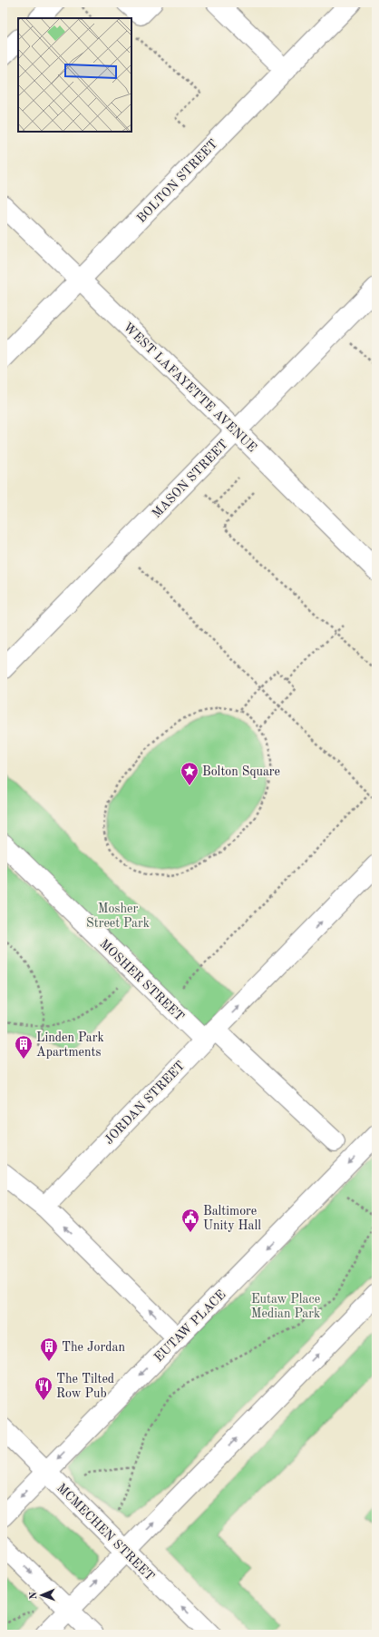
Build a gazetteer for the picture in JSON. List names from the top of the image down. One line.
{"streets":{"street":["BOLTON STREET","WEST LAFAYETTE AVENUE","MASON STREET","MOSHER STREET","JORDAN STREET","EUTAW PLACE","MCMECHEN STREET"]},"crossings":[["BOLTON STREET","WEST LAFAYETTE AVENUE"],["WEST LAFAYETTE AVENUE","MASON STREET"],["MOSHER STREET","JORDAN STREET"],["EUTAW PLACE","MCMECHEN STREET"]],"one_way":["JORDAN STREET","MCMECHEN STREET"],"parks":["Mosher Street Park","Eutaw Place Median Park"],"places":{"place":["Bolton Square"],"building":["Linden Park Apartments","The Jordan"],"public building":["Baltimore Unity Hall"],"restaurant":["The Tilted Row Pub"]},"north":"left"}
